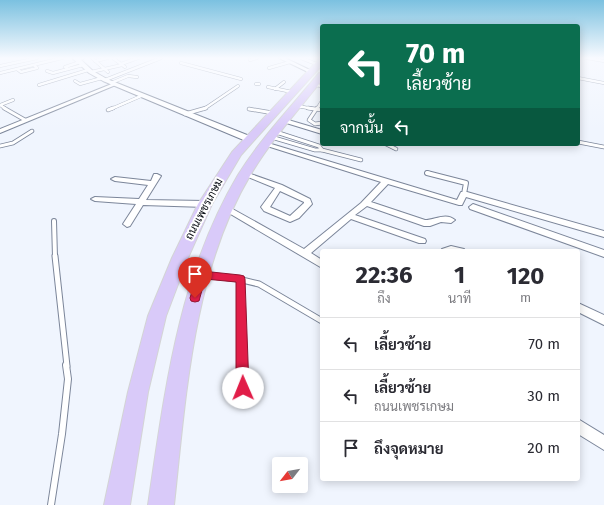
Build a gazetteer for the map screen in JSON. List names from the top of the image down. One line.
{"streets":{"main road":["ถนนเพชรเกษม"]},"north":"bottom left","page":{"turn":["70 m","เลี้ยวซ้าย"],"then":"จากนั้น","eta":["22:36","ถึง","1","นาที","120","m"],"list":[{"name":"เลี้ยวซ้าย","value":"70 m"},{"name":"เลี้ยวซ้าย","note":"ถนนเพชรเกษม","value":"30 m"},{"name":"ถึงจุดหมาย","value":"20 m"}]}}
